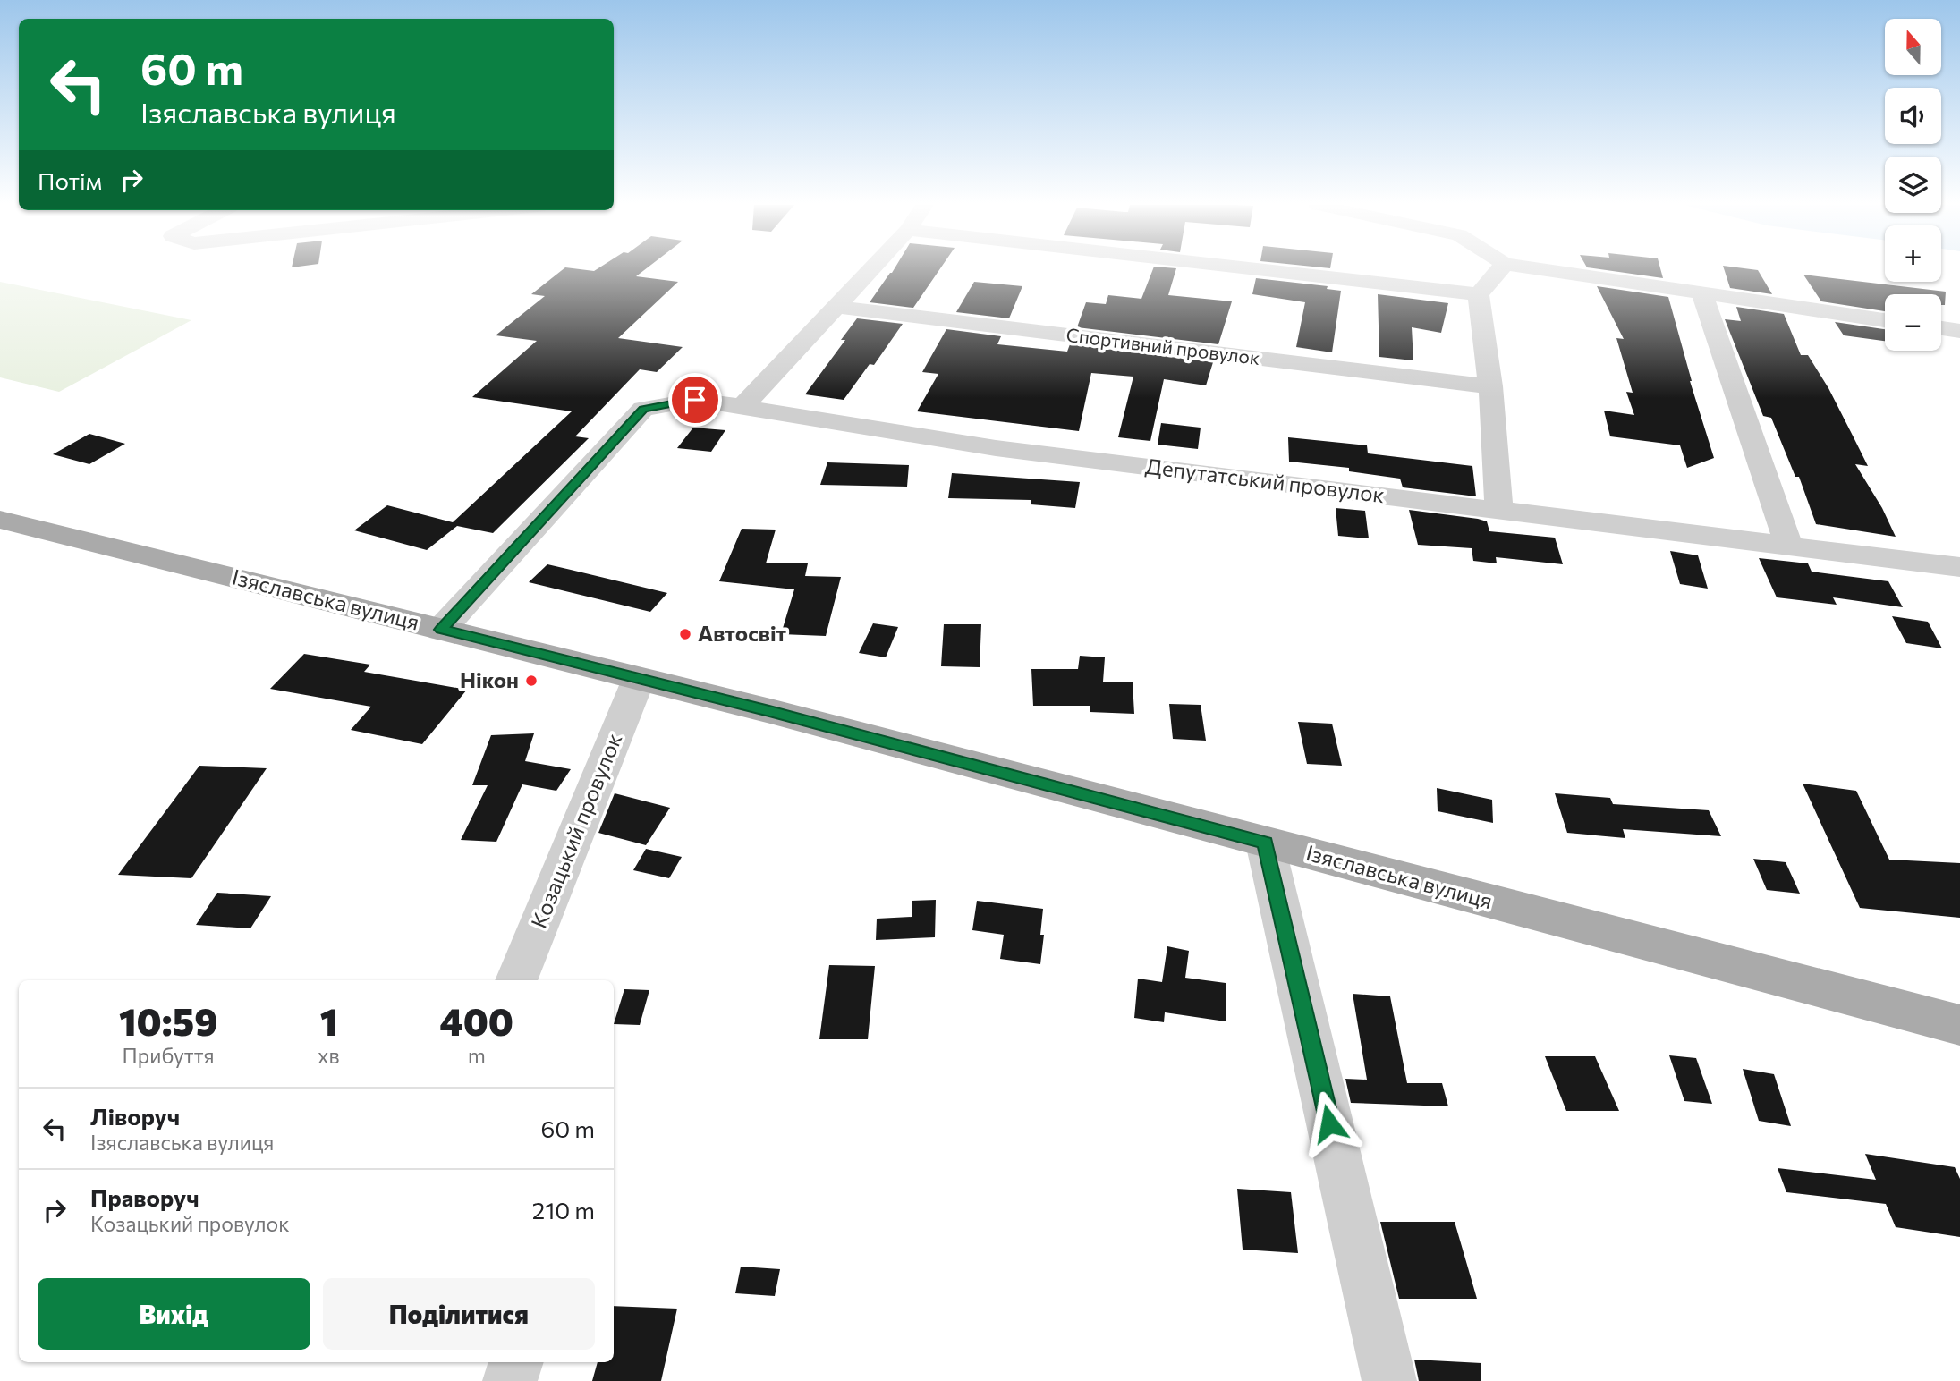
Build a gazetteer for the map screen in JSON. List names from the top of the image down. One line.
{"streets":{"main road":["Ізяславська вулиця"],"street":["Спортивний провулок","Депутатський провулок","Козацький провулок"]},"crossings":[["Ізяславська вулиця","Козацький провулок"]],"places":["Автосвіт","Нікон"],"north":"top","page":{"map_buttons":["+","−"],"turn":["60 m","Ізяславська вулиця"],"then":"Потім","eta":["10:59","Прибуття","1","хв","400","m"],"list":[{"name":"Ліворуч","note":"Ізяславська вулиця","value":"60 m"},{"name":"Праворуч","note":"Козацький провулок","value":"210 m"}],"buttons":["Вихід","Поділитися"]}}
